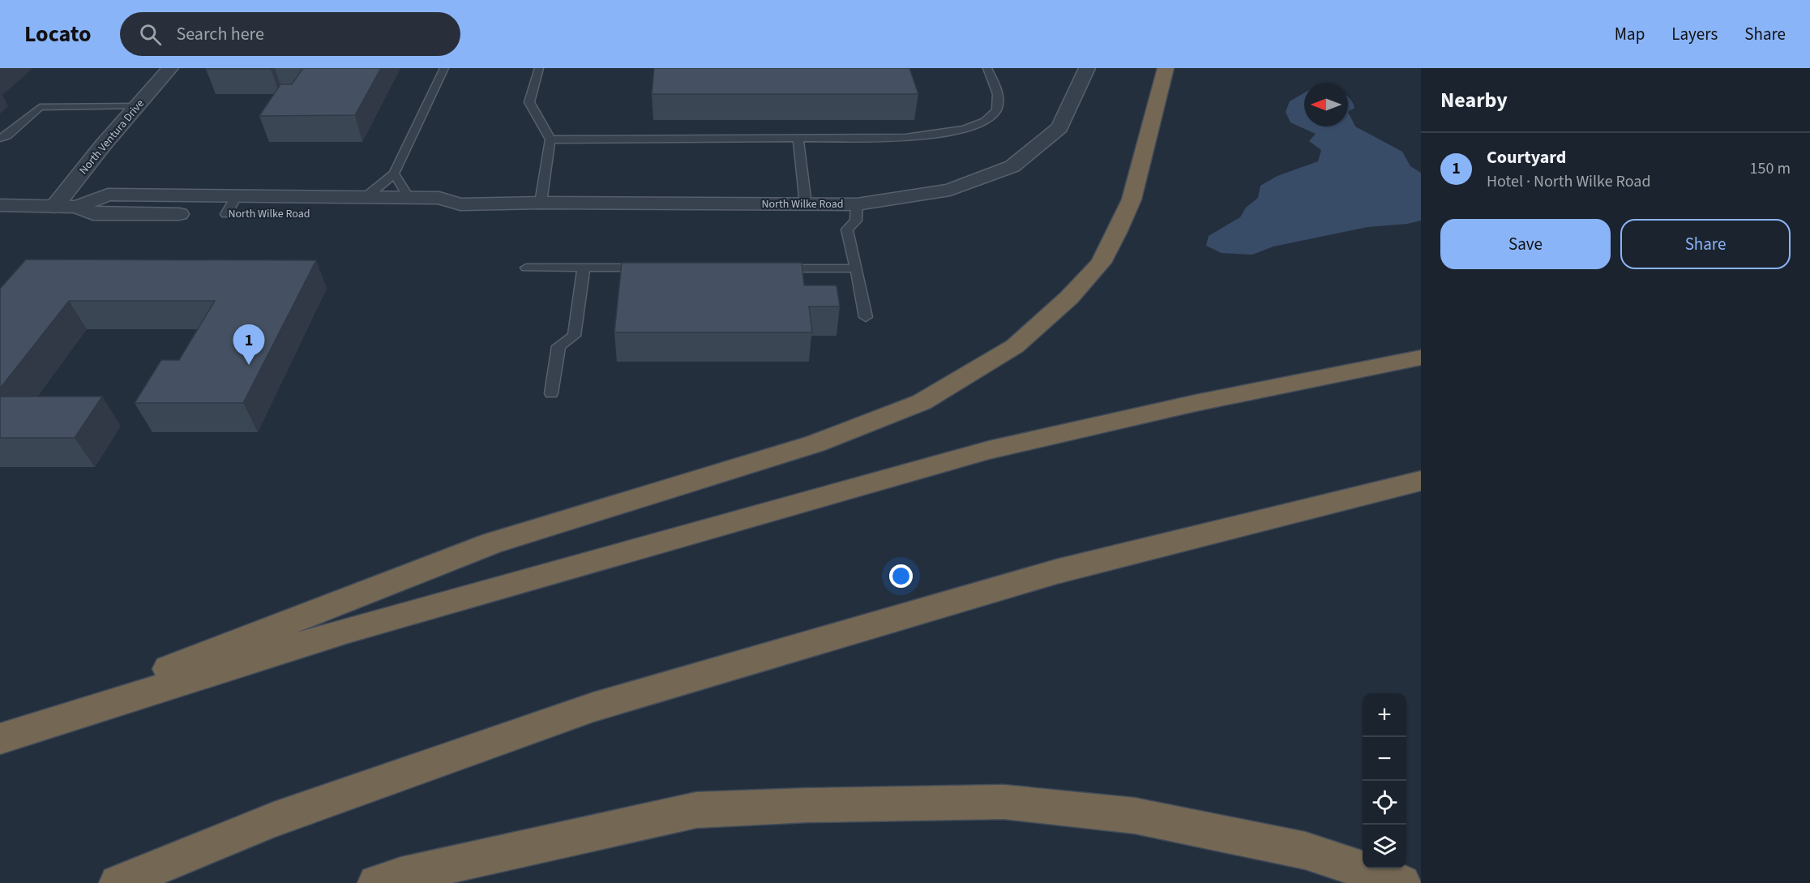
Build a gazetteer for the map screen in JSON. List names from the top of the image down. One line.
{"streets":{"street":["North Ventura Drive","North Wilke Road"]},"crossings":[["North Ventura Drive","North Wilke Road"]],"north":"left","page":{"header":"Locato","search":"Search here","nav":["Map","Layers","Share"],"heading":"Nearby","list":[{"mark":"1","name":"Courtyard","note":"Hotel · North Wilke Road","value":"150 m"}],"buttons":["Save","Share"],"pins":"1","map_buttons":["+","−"]}}
